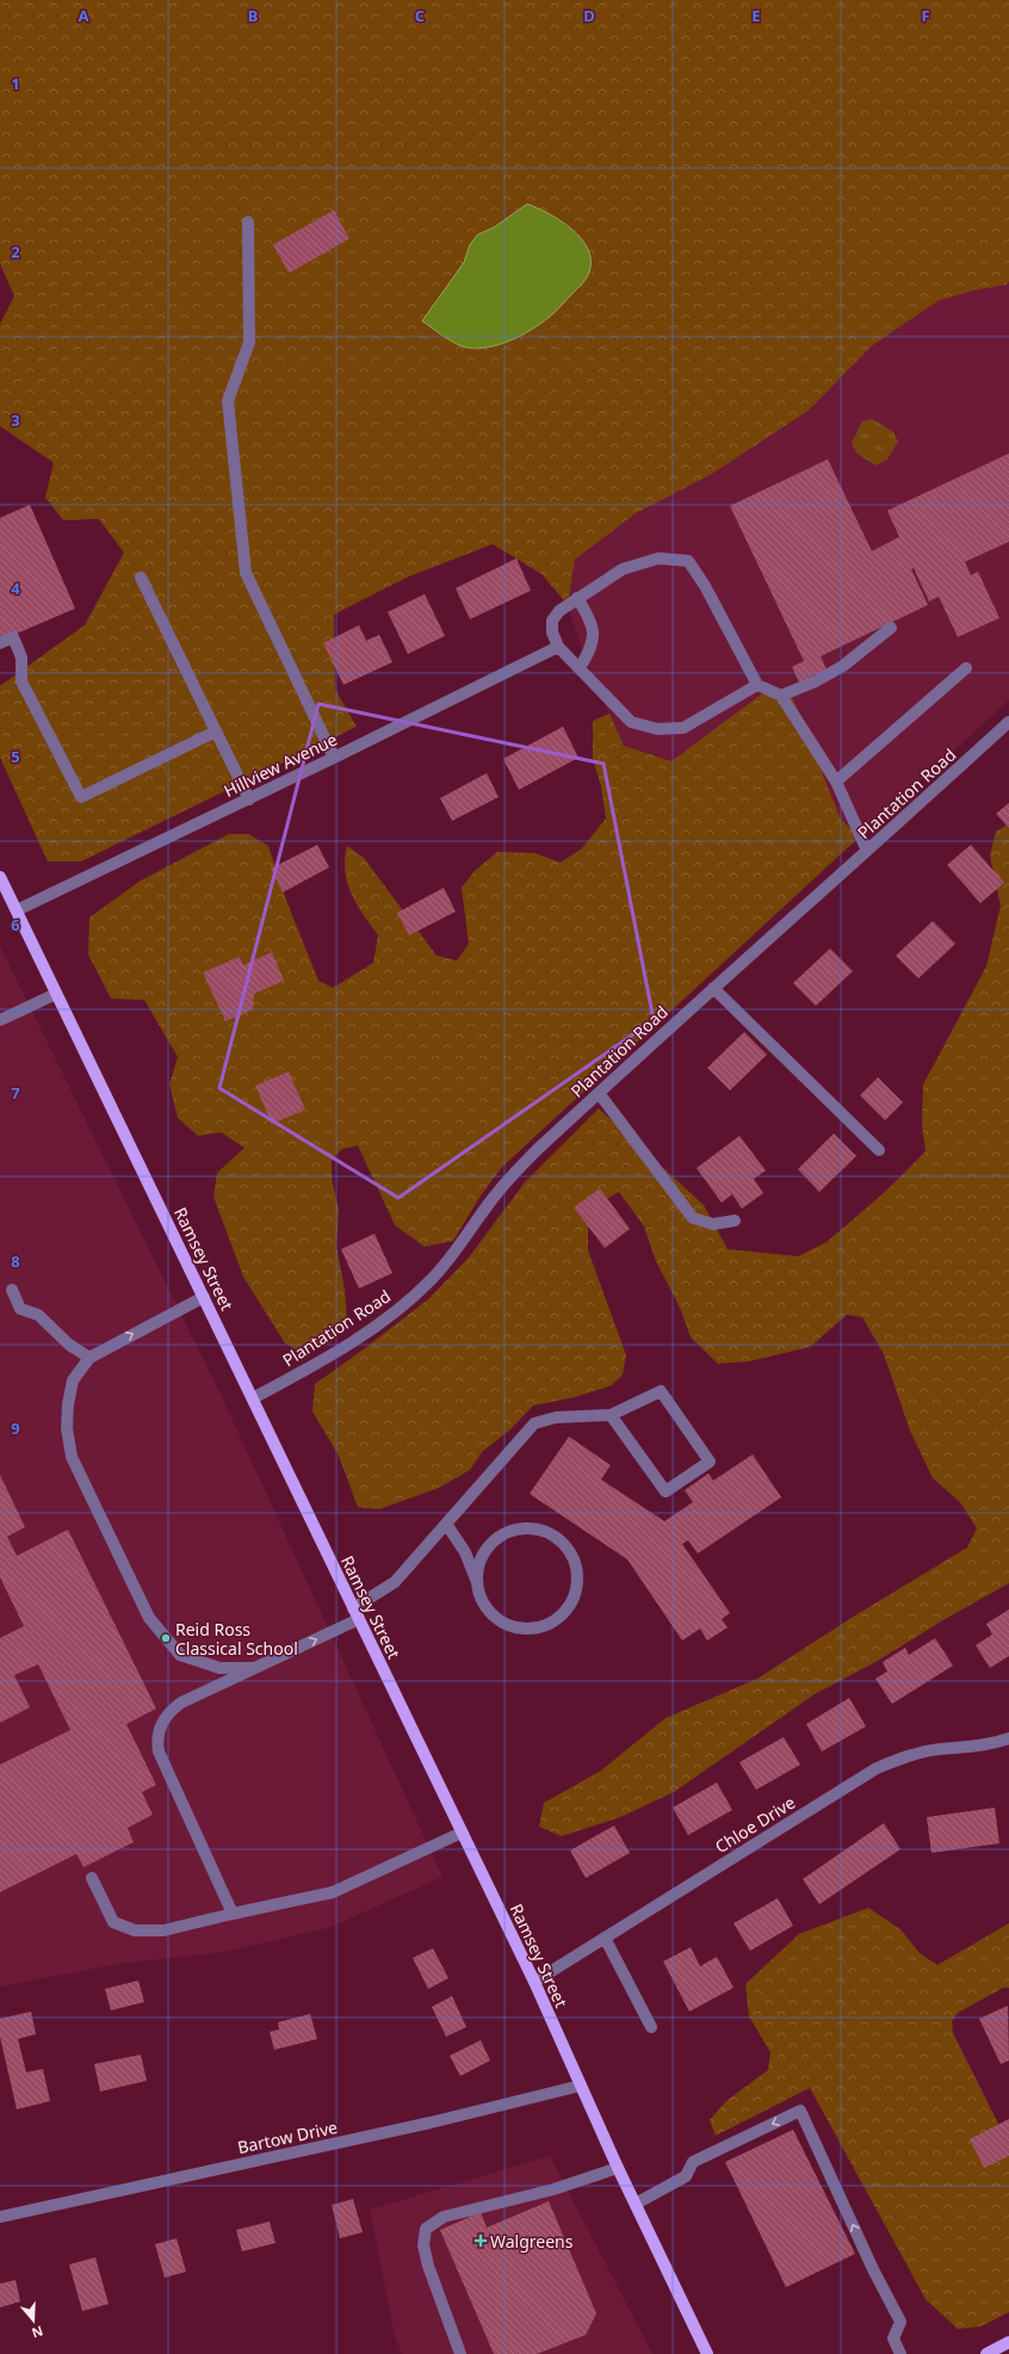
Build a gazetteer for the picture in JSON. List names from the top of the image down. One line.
{"streets":{"main road":["Ramsey Street"],"street":["Hillview Avenue","Plantation Road","Chloe Drive","Bartow Drive"]},"crossings":[["Hillview Avenue","Ramsey Street"],["Plantation Road","Ramsey Street"],["Ramsey Street","Chloe Drive"],["Ramsey Street","Bartow Drive"]],"places":{"other":["Reid Ross Classical School"],"health":["Walgreens"]},"north":"bottom","grid":{"columns":["A","B","C","D","E","F"],"rows":["1","2","3","4","5","6","7","8","9"]}}
